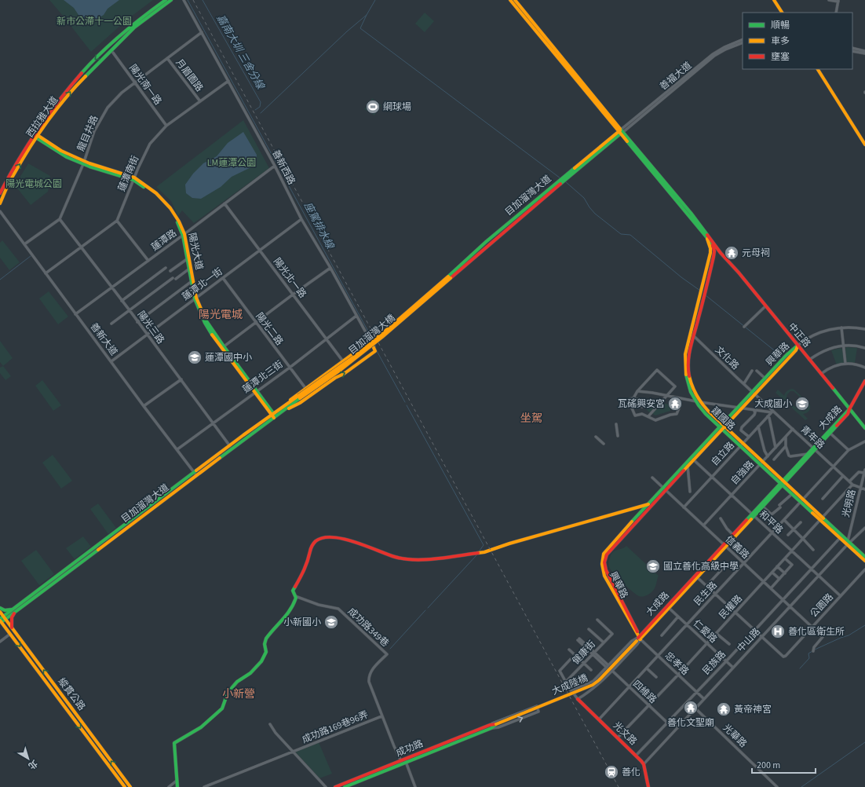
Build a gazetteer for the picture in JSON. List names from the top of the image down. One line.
{"streets":{"street":["月眉園路","善福大道","陽光南一路","西拉雅大道","龍目井路","善新西路","蓮潭南街","目加溜灣大道","蓮潭路","陽光大道","陽光北一路","蓮潭北一街","陽光三路","陽光二路","目加溜灣大橋","中正路","善新大道","興華路","文化路","蓮潭北三街","大成路","建國路","青年路","自立路","自強路","光明路","和平路","信義路","民生路","公園路","民權路","成功路349巷","仁愛路","中山路","健康街","民族路","忠孝路","大成陸橋","四維路","縱貫公路","成功路169巷96弄","光文路","光華路","成功路"]},"crossings":[["月眉園路","龍目井路"],["月眉園路","蓮潭南街"],["善福大道","目加溜灣大道"],["善福大道","中正路"],["陽光南一路","西拉雅大道"],["陽光南一路","龍目井路"],["陽光南一路","蓮潭南街"],["西拉雅大道","陽光大道"],["龍目井路","善新西路"],["龍目井路","陽光大道"],["龍目井路","陽光三路"],["善新西路","蓮潭南街"],["善新西路","蓮潭路"],["善新西路","蓮潭北一街"],["善新西路","蓮潭北三街"],["蓮潭南街","陽光大道"],["目加溜灣大道","陽光大道"],["目加溜灣大道","陽光三路"],["目加溜灣大道","目加溜灣大橋"],["目加溜灣大道","中正路"],["目加溜灣大道","善新大道"],["目加溜灣大道","縱貫公路"],["蓮潭路","陽光大道"],["蓮潭路","陽光北一路"],["蓮潭路","陽光三路"],["蓮潭路","善新大道"],["陽光大道","蓮潭北一街"],["陽光大道","蓮潭北三街"],["陽光北一路","蓮潭北一街"],["陽光北一路","蓮潭北三街"],["蓮潭北一街","陽光三路"],["蓮潭北一街","陽光二路"],["蓮潭北一街","善新大道"],["陽光三路","蓮潭北三街"],["陽光二路","蓮潭北三街"],["中正路","興華路"],["中正路","大成路"],["中正路","建國路"],["善新大道","蓮潭北三街"],["興華路","文化路"],["興華路","大成路"],["興華路","建國路"],["興華路","青年路"],["興華路","和平路"],["興華路","信義路"],["興華路","忠孝路"],["文化路","建國路"],["文化路","青年路"],["大成路","建國路"],["大成路","青年路"],["大成路","和平路"],["大成路","信義路"],["大成路","仁愛路"],["大成路","忠孝路"],["大成路","大成陸橋"],["大成路","四維路"],["大成路","光文路"],["建國路","自立路"],["建國路","自強路"],["建國路","光明路"],["建國路","民生路"],["建國路","民權路"],["建國路","中山路"],["建國路","民族路"],["青年路","自立路"],["青年路","自強路"],["青年路","光明路"],["青年路","民生路"],["青年路","民權路"],["自立路","和平路"],["自立路","信義路"],["自強路","和平路"],["自強路","信義路"],["光明路","中山路"],["和平路","民生路"],["和平路","公園路"],["和平路","民權路"],["和平路","中山路"],["和平路","民族路"],["信義路","民生路"],["信義路","公園路"],["信義路","民權路"],["信義路","中山路"],["信義路","民族路"],["民生路","仁愛路"],["民生路","忠孝路"],["民生路","四維路"],["民生路","光文路"],["公園路","中山路"],["民權路","仁愛路"],["民權路","忠孝路"],["民權路","四維路"],["民權路","光文路"],["成功路349巷","成功路169巷96弄"],["成功路349巷","成功路"],["仁愛路","中山路"],["仁愛路","民族路"],["中山路","忠孝路"],["中山路","四維路"],["中山路","光文路"],["中山路","光華路"],["民族路","忠孝路"],["民族路","四維路"],["民族路","光文路"],["大成陸橋","成功路"]],"districts":["陽光電城","坐駕","小新營"],"water":["嘉南大圳 三舍分線","座駕排水線"],"parks":["新市公滯十一公園","LM蓮潭公園","陽光電城公園"],"places":{"sports":["網球場"],"temple":["元母祠","瓦磘興安宮","善化文聖廟","黃帝神宮"],"school or university":["蓮潭國中小","大成國小","國立善化高級中學","小新國小"],"hospital":["善化區衛生所"],"station":["善化"]},"legend":["順暢","車多","壅塞"],"scale_bar":"200 m","north":"bottom right"}
